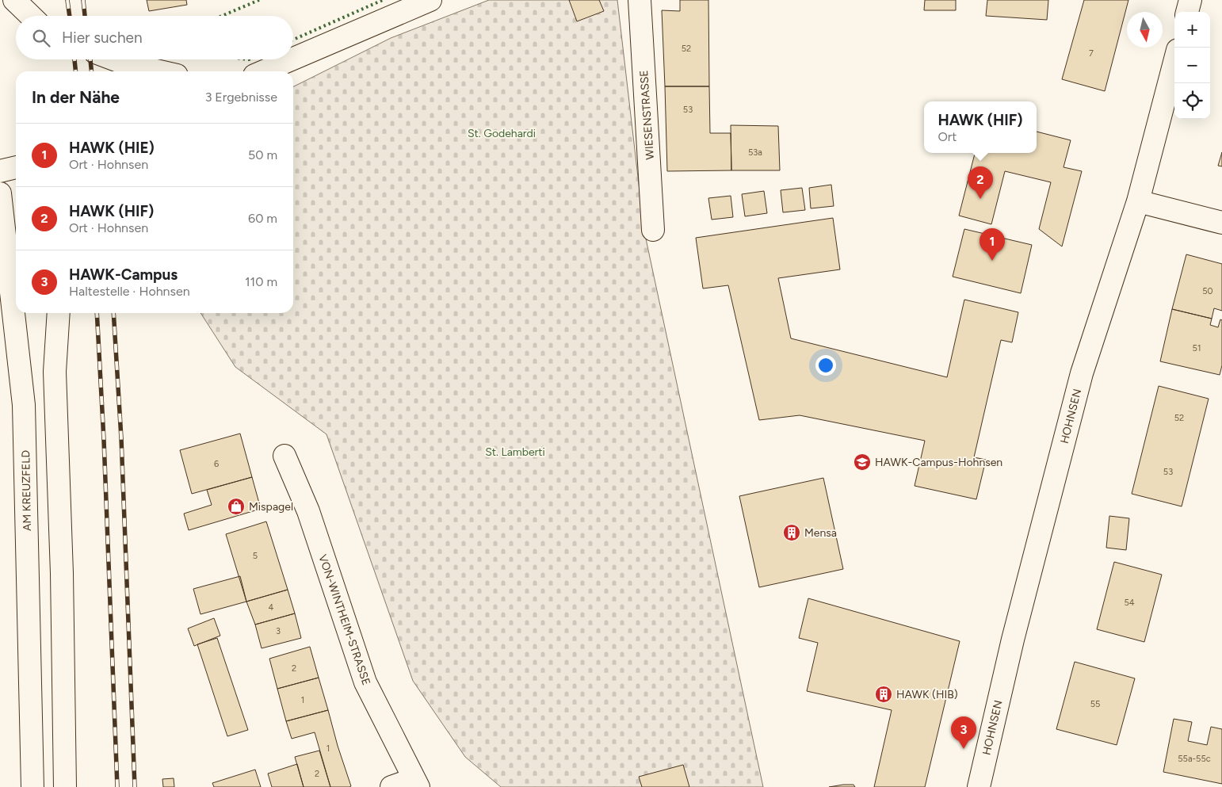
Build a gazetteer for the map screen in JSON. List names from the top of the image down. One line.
{"streets":{"street":["WIESENSTRASSE","HOHNSEN","AM KREUZFELD","VON-WINTHEIM-STRASSE"]},"parks":["St. Godehardi","St. Lamberti"],"places":{"school or university":["HAWK-Campus-Hohnsen"],"shop":["Mispagel"],"building":["Mensa","HAWK (HIB)"]},"house_numbers":["52","7","53","53a","50","51","52","6","53","5","54","4","3","2","1","55","1","55a-55c","2"],"north":"bottom","page":{"map_buttons":["+","−"],"search":"Hier suchen","heading":["In der Nähe","3 Ergebnisse"],"popup":["HAWK (HIF)","Ort"],"list":[{"mark":"1","name":"HAWK (HIE)","note":"Ort · Hohnsen","value":"50 m"},{"mark":"2","name":"HAWK (HIF)","note":"Ort · Hohnsen","value":"60 m"},{"mark":"3","name":"HAWK-Campus","note":"Haltestelle · Hohnsen","value":"110 m"}],"pins":["2","1","3"]}}
